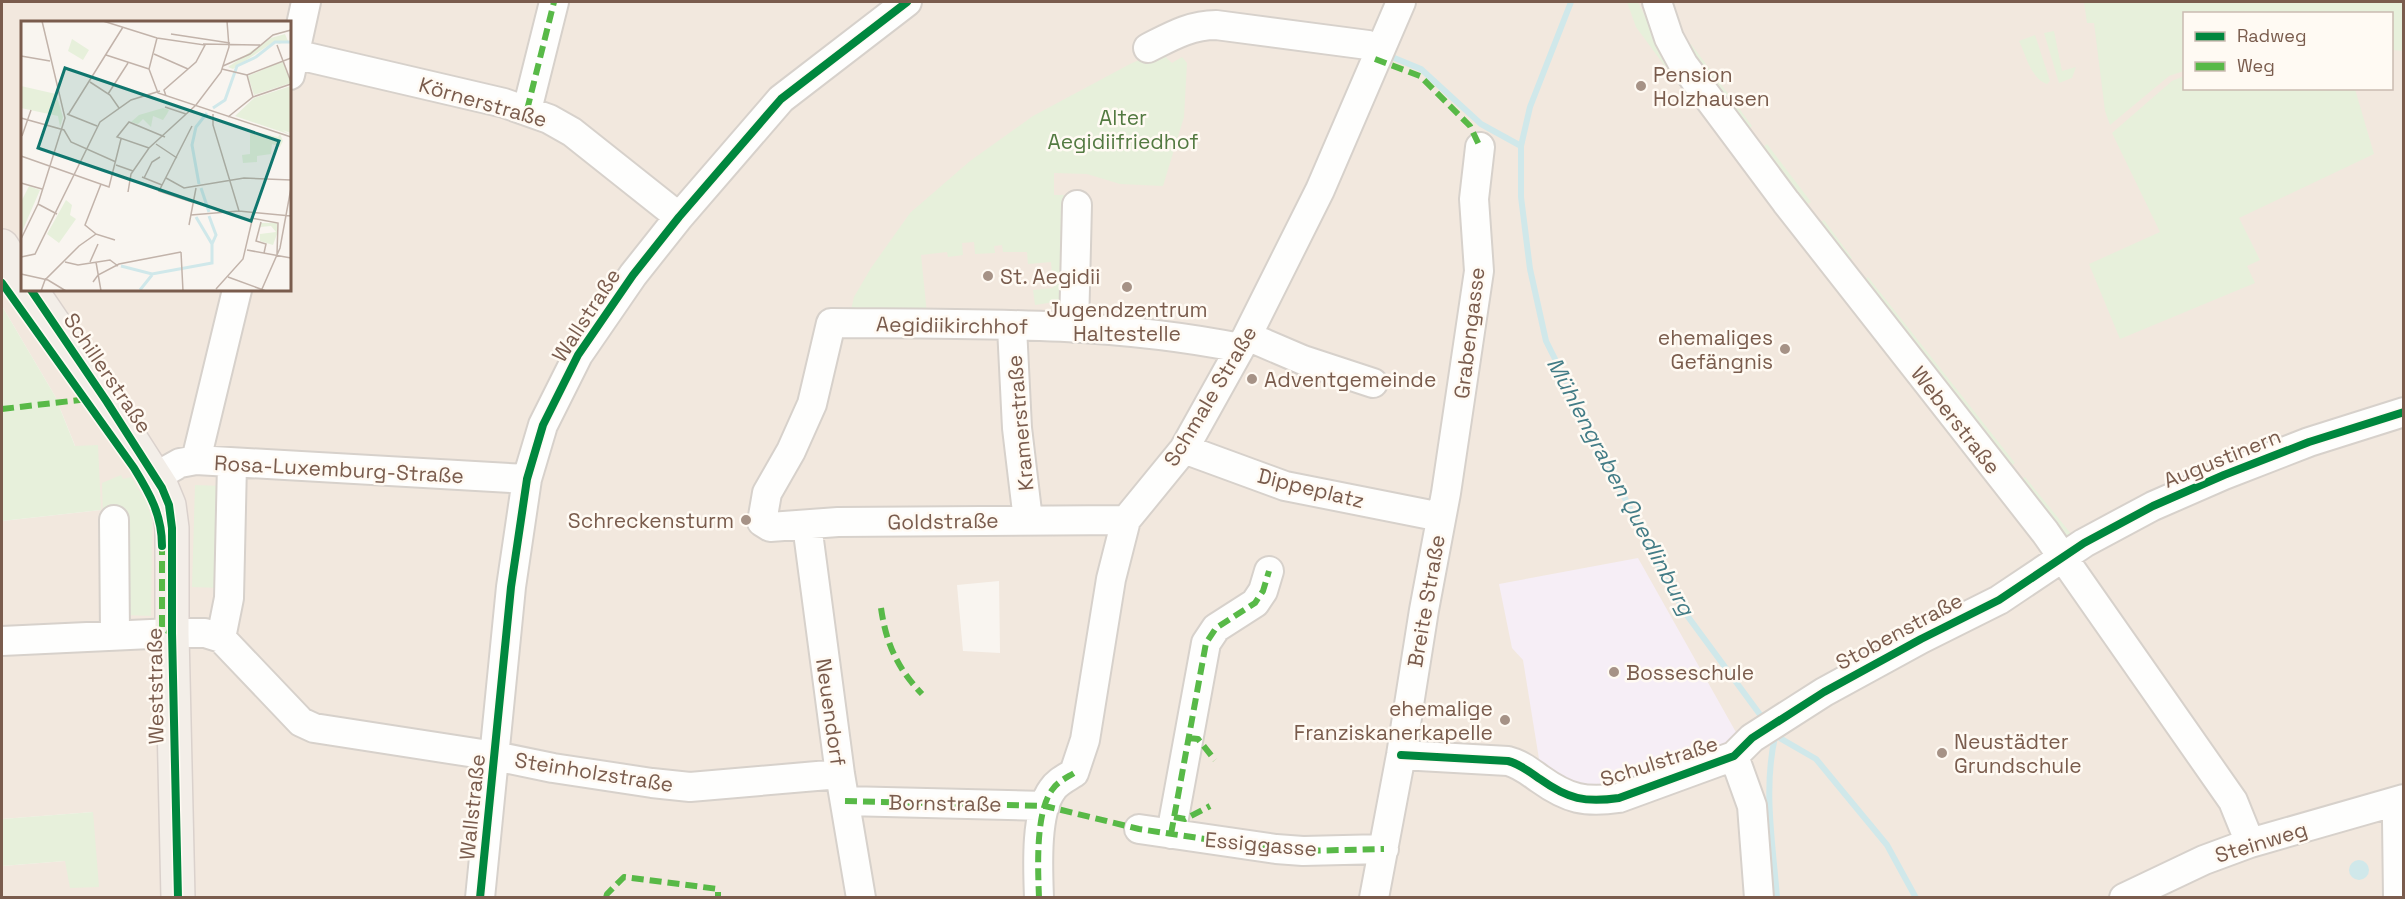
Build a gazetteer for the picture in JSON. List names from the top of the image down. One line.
{"streets":{"main road":["Schillerstraße","Weststraße"],"street":["Körnerstraße","Wallstraße","Aegidiikirchhof","Grabengasse","Schmale Straße","Weberstraße","Kramerstraße","Augustinern","Rosa-Luxemburg-Straße","Dippeplatz","Goldstraße","Breite Straße","Stobenstraße","Neuendorf","Schulstraße","Steinholzstraße","Bornstraße","Steinweg","Essiggasse"]},"crossings":[["Körnerstraße","Wallstraße"],["Wallstraße","Rosa-Luxemburg-Straße"],["Wallstraße","Steinholzstraße"],["Aegidiikirchhof","Schmale Straße"],["Aegidiikirchhof","Kramerstraße"],["Aegidiikirchhof","Goldstraße"],["Grabengasse","Dippeplatz"],["Grabengasse","Breite Straße"],["Schillerstraße","Rosa-Luxemburg-Straße"],["Schillerstraße","Weststraße"],["Schmale Straße","Dippeplatz"],["Schmale Straße","Goldstraße"],["Schmale Straße","Bornstraße"],["Weberstraße","Augustinern"],["Weberstraße","Stobenstraße"],["Weberstraße","Steinweg"],["Kramerstraße","Goldstraße"],["Augustinern","Stobenstraße"],["Rosa-Luxemburg-Straße","Weststraße"],["Dippeplatz","Breite Straße"],["Goldstraße","Neuendorf"],["Breite Straße","Schulstraße"],["Breite Straße","Essiggasse"],["Stobenstraße","Schulstraße"],["Neuendorf","Steinholzstraße"],["Neuendorf","Bornstraße"],["Steinholzstraße","Bornstraße"]],"water":["Mühlengraben Quedlinburg"],"parks":["Alter Aegidiifriedhof"],"places":["Pension Holzhausen","St. Aegidii","Jugendzentrum Haltestelle","ehemaliges Gefängnis","Adventgemeinde","Schreckensturm","Bosseschule","ehemalige Franziskanerkapelle","Neustädter Grundschule"],"legend":["Radweg","Weg"]}
